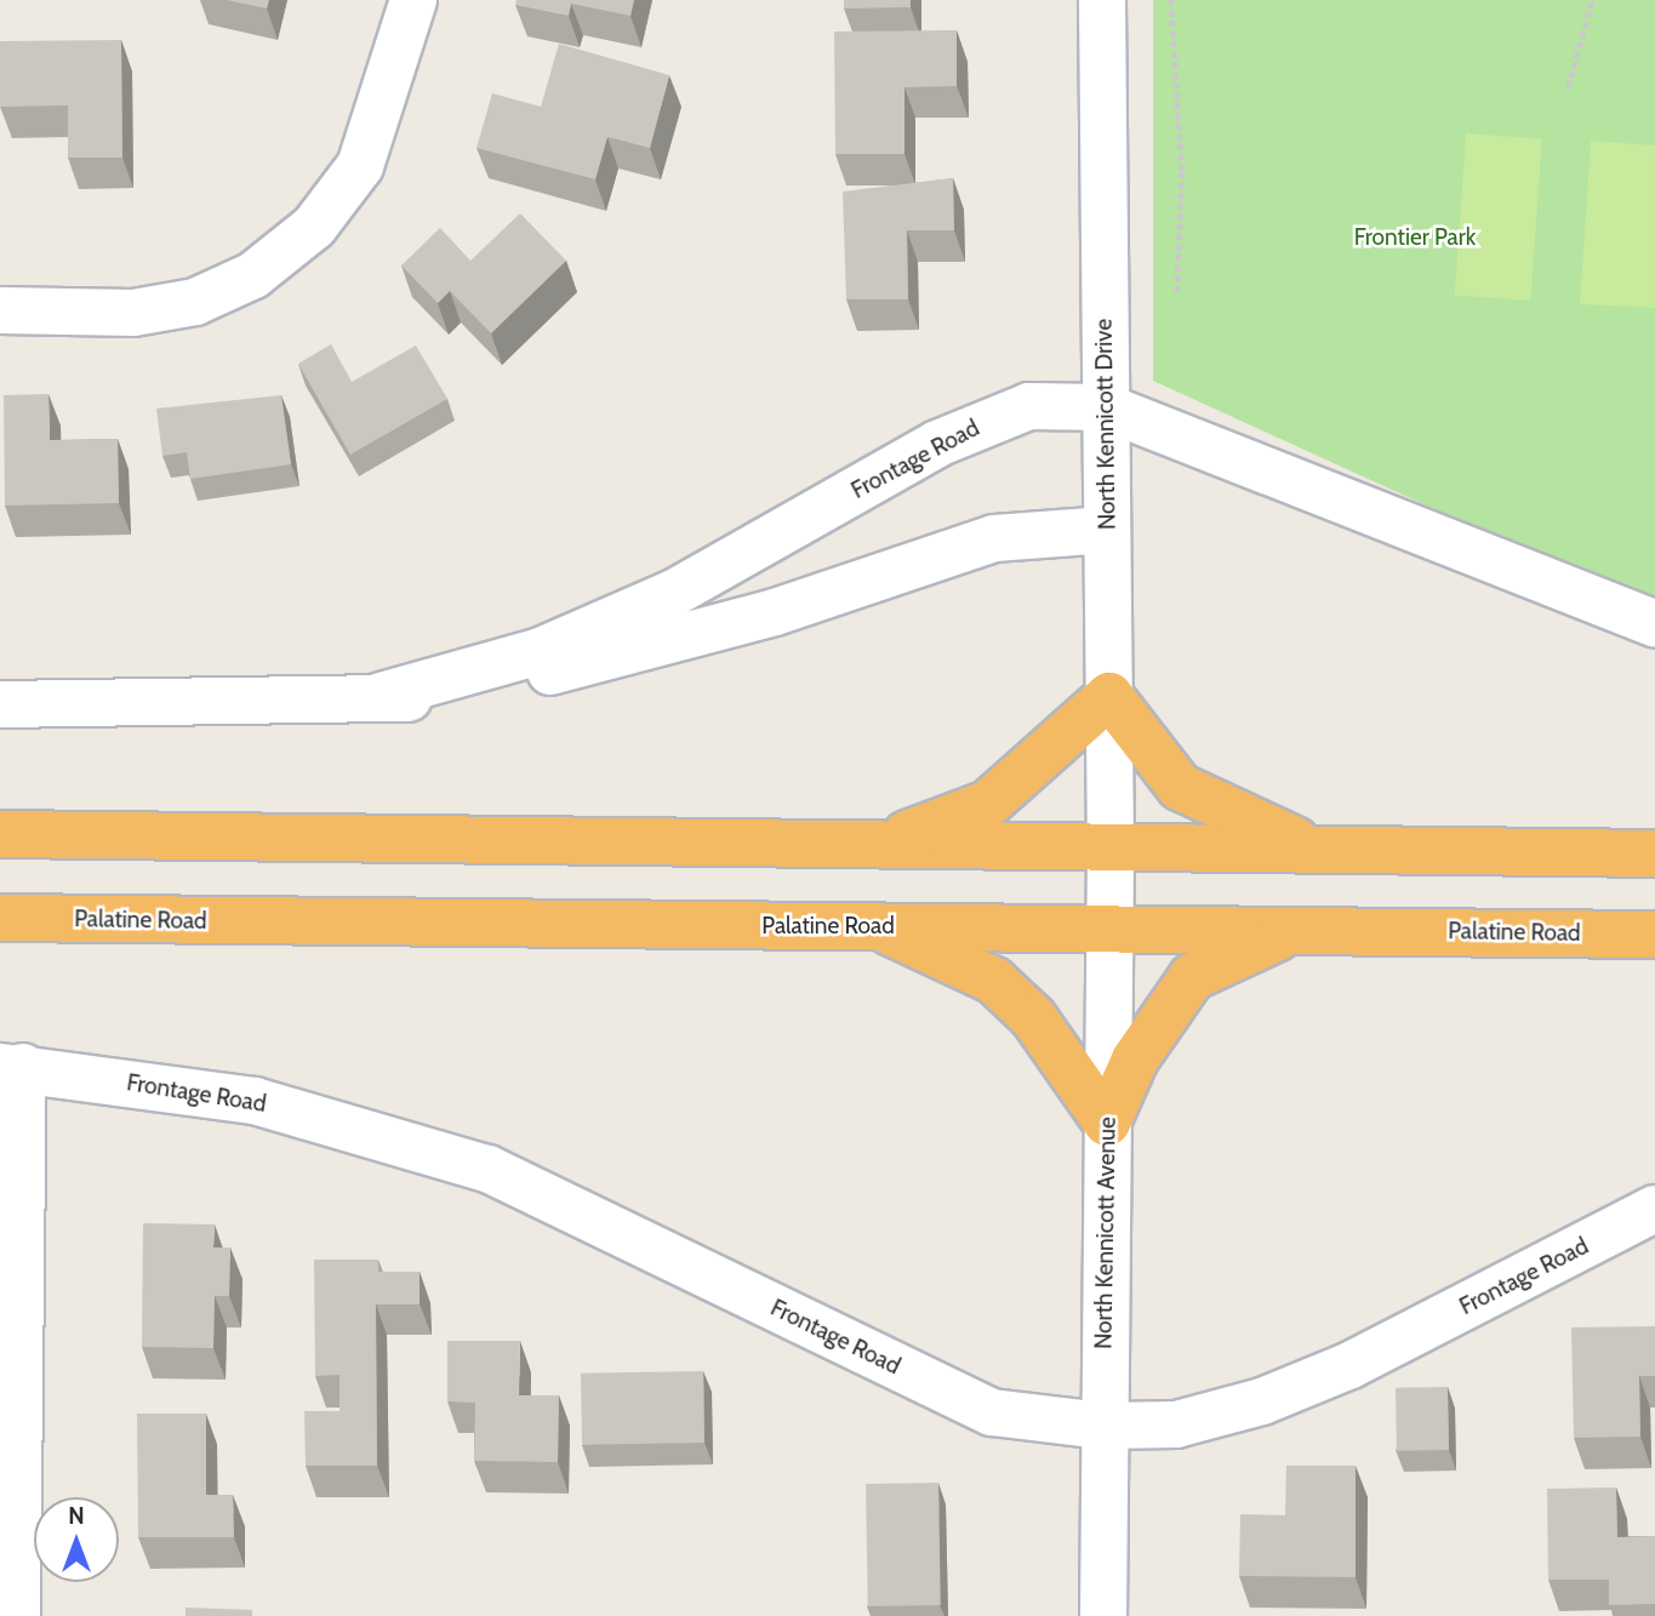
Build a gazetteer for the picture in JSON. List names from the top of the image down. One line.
{"streets":{"highway":["Palatine Road"],"street":["North Kennicott Drive","Frontage Road","North Kennicott Avenue"]},"crossings":[["North Kennicott Drive","Frontage Road"],["North Kennicott Drive","North Kennicott Avenue"],["Frontage Road","North Kennicott Avenue"],["Palatine Road","North Kennicott Avenue"]],"parks":["Frontier Park"],"north":"top"}
